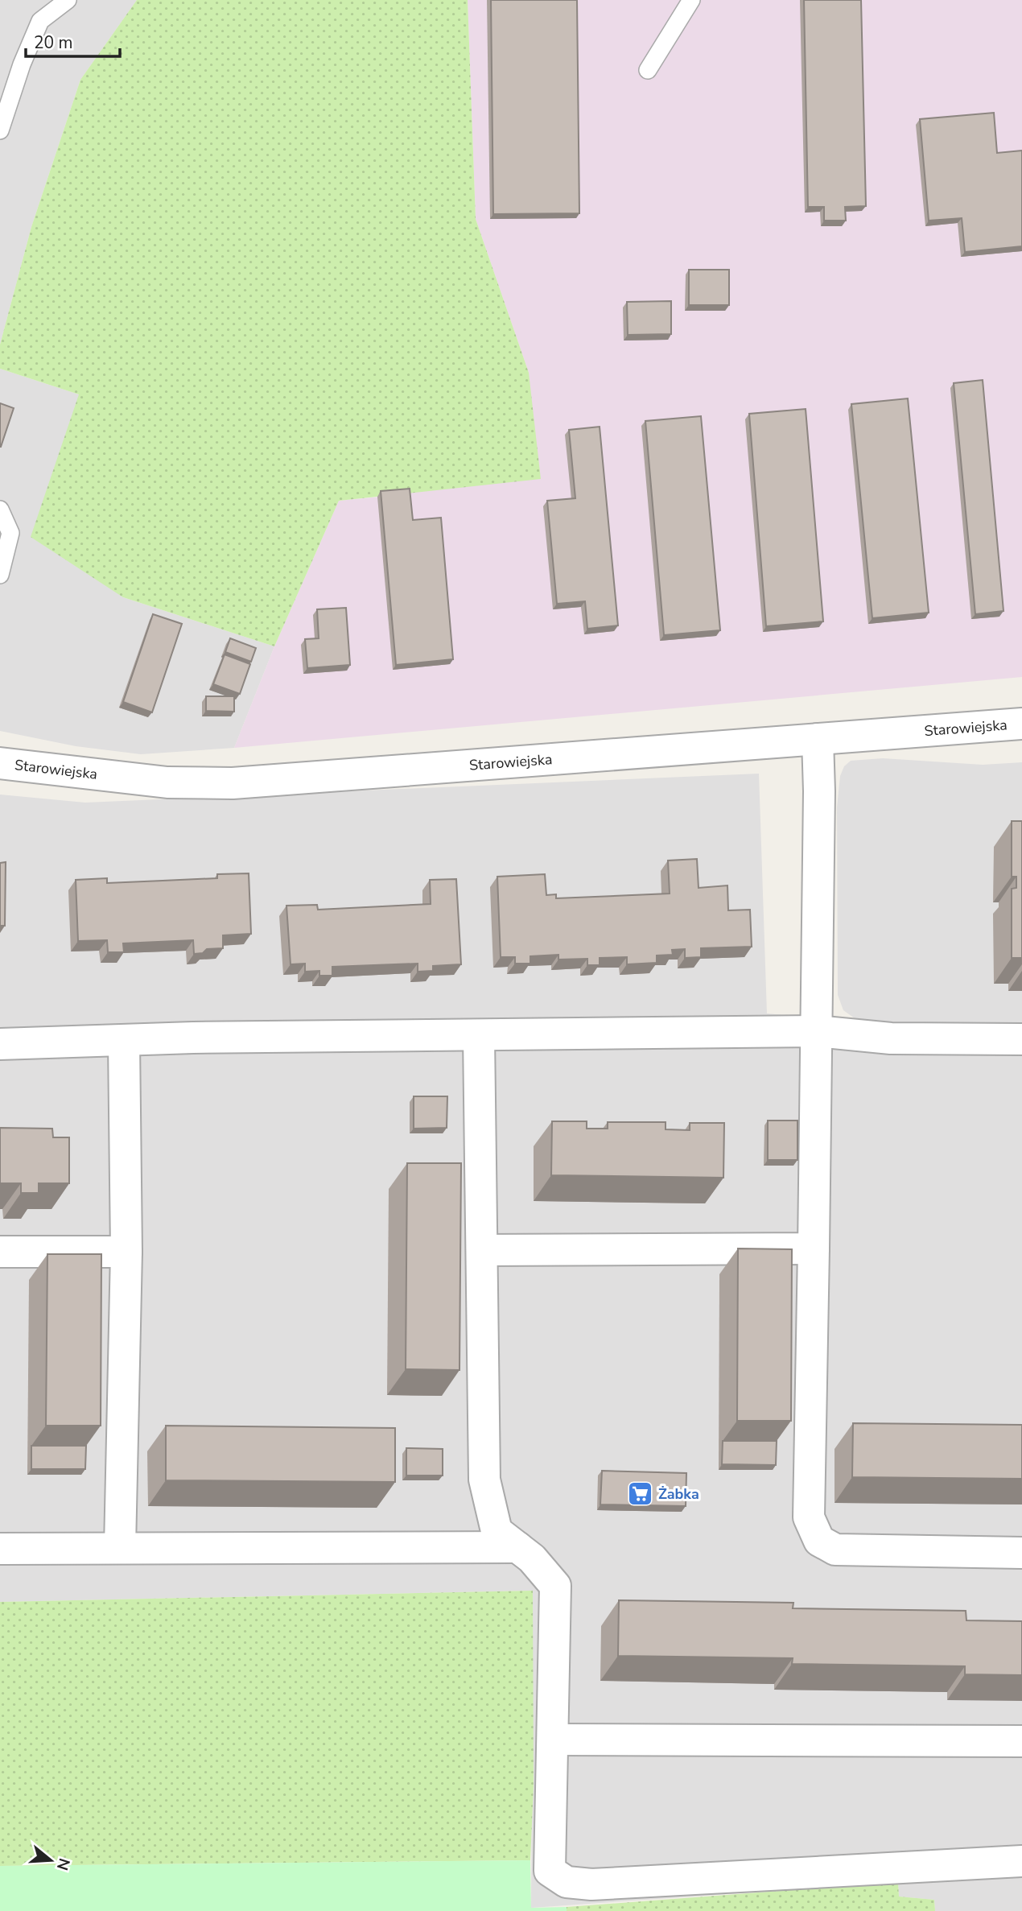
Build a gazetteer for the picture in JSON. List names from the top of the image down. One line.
{"streets":{"street":["Starowiejska"]},"places":{"supermarket":["Żabka"]},"scale_bar":"20 m","north":"right"}
